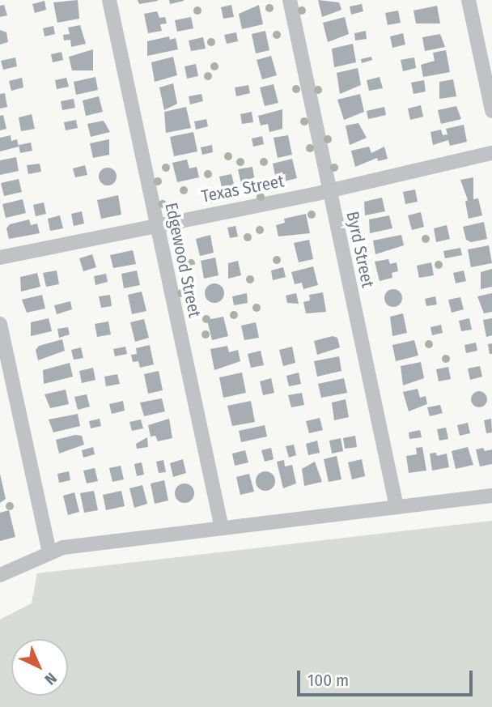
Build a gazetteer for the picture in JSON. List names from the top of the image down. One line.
{"streets":{"street":["Texas Street","Byrd Street","Edgewood Street"]},"crossings":[["Texas Street","Byrd Street"],["Texas Street","Edgewood Street"]],"scale_bar":"100 m","north":"bottom right"}
